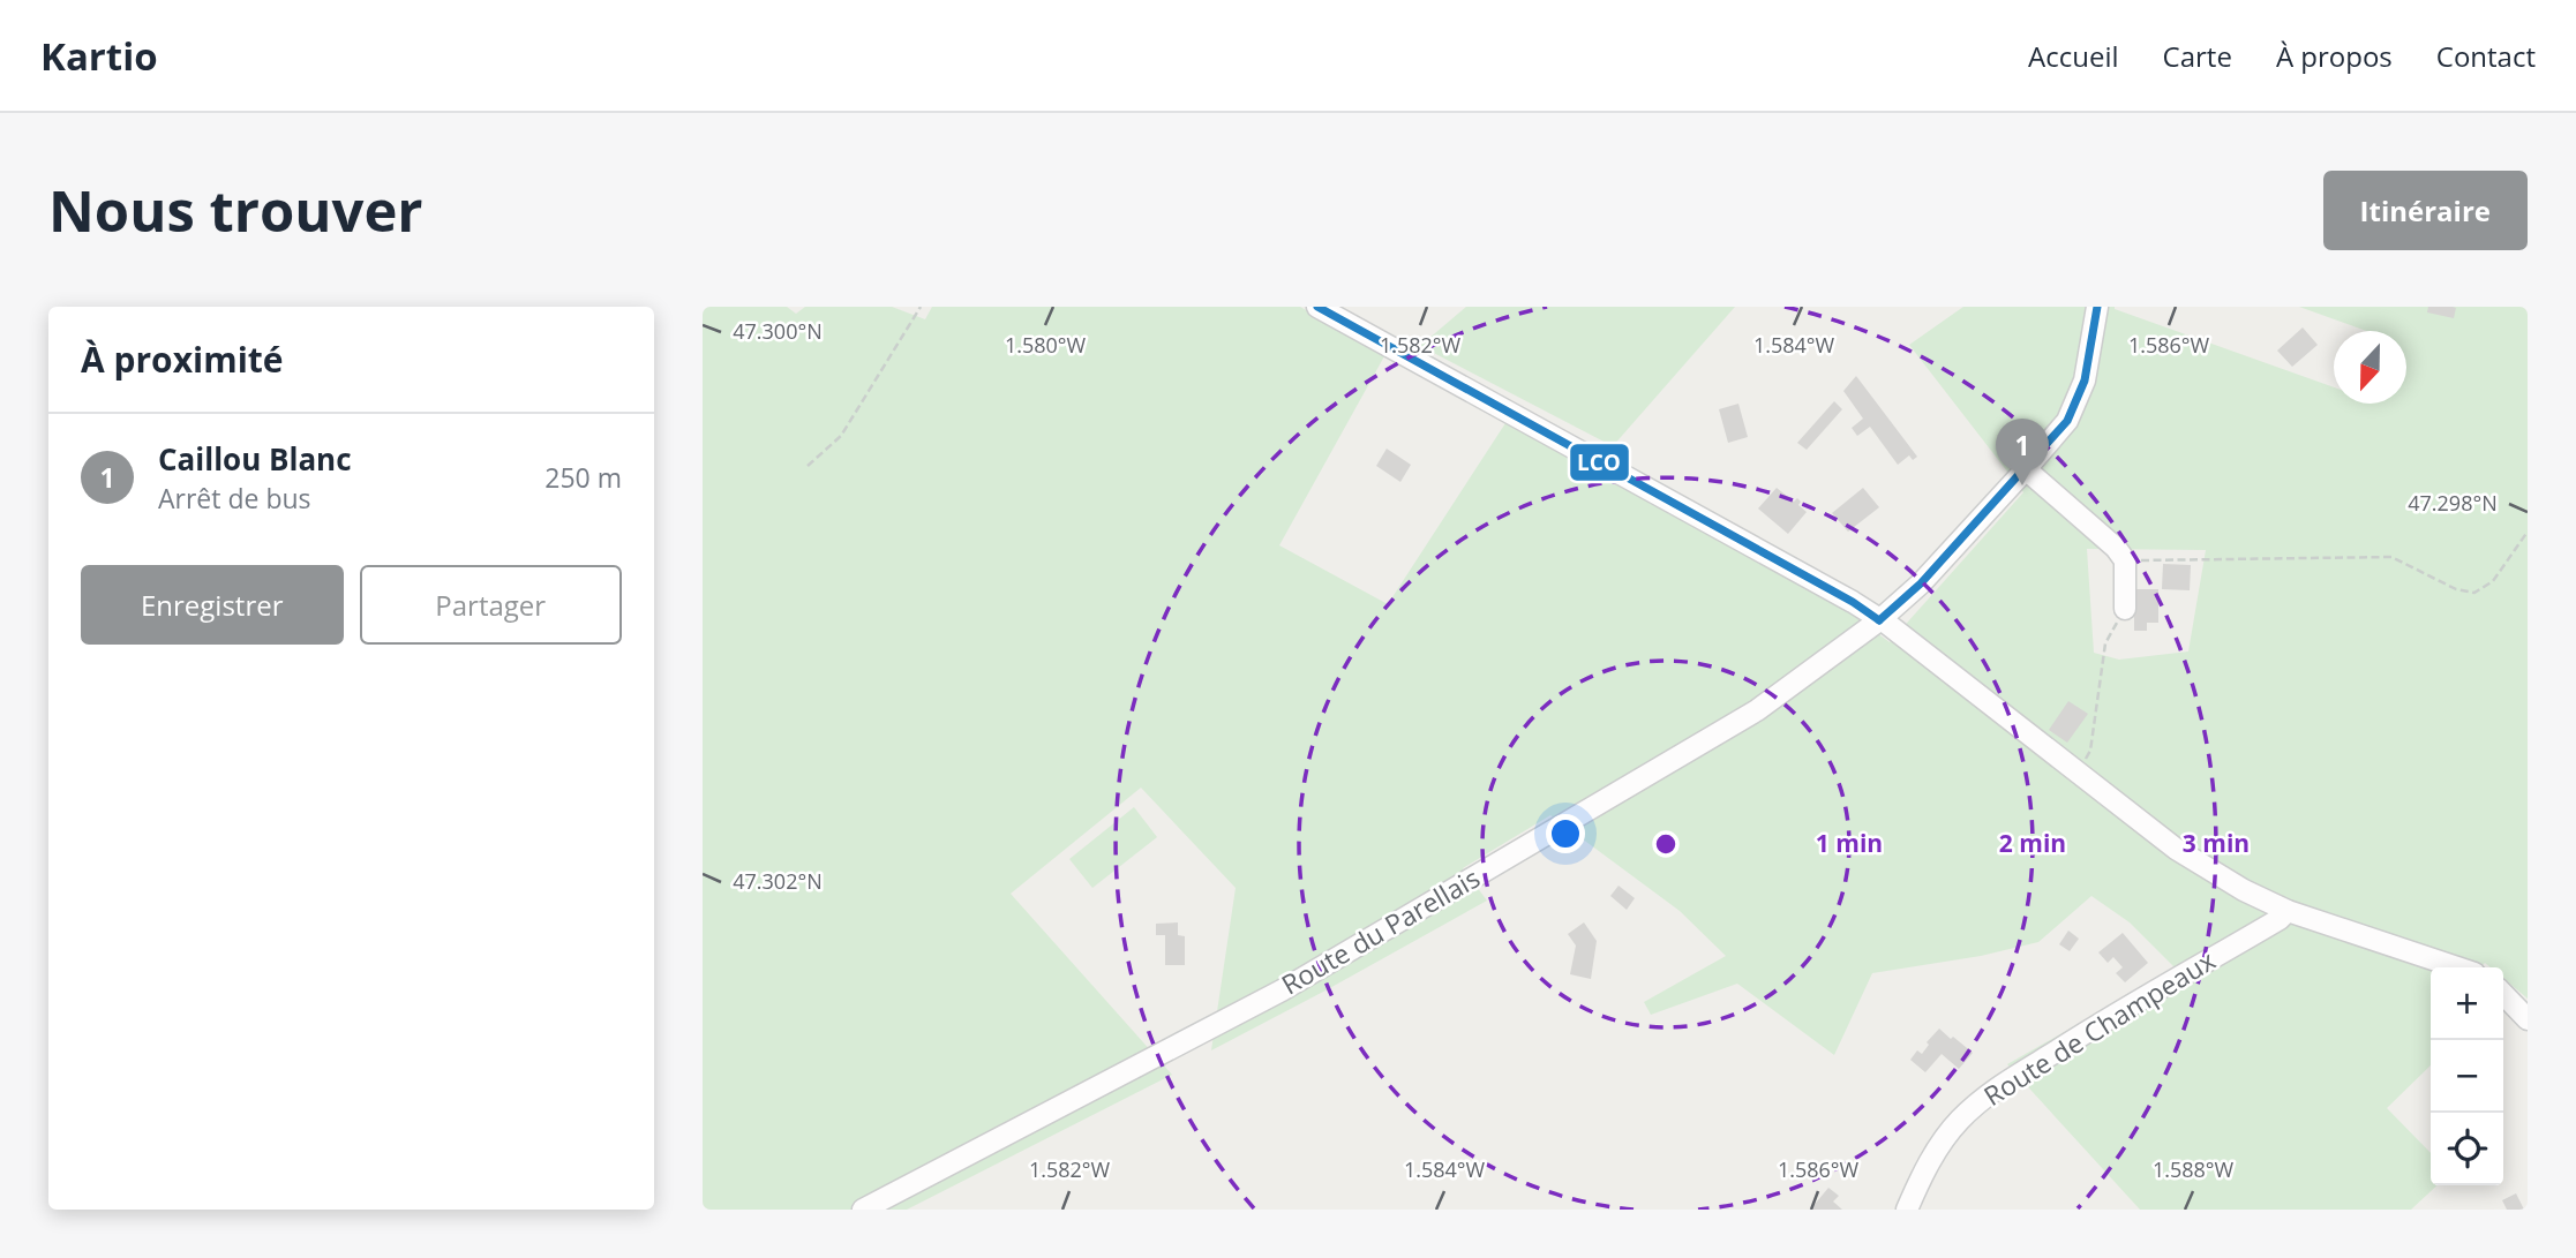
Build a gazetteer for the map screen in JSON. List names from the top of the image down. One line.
{"streets":{"street":["Route du Parellais","Route de Champeaux"]},"lines":["transit line LCO"],"north":"bottom","page":{"header":"Kartio","nav":["Accueil","Carte","À propos","Contact"],"buttons":["Itinéraire",["Enregistrer","Partager"]],"title":"Nous trouver","heading":"À proximité","list":[{"mark":"1","name":"Caillou Blanc","note":"Arrêt de bus","value":"250 m"}],"pins":"1","map_buttons":["+","−"]},"coordinates":["47.300°N","1.580°W","1.582°W","1.584°W","1.586°W","47.298°N","47.302°N","1.588°W"],"rings":["1 min","2 min","3 min"]}
